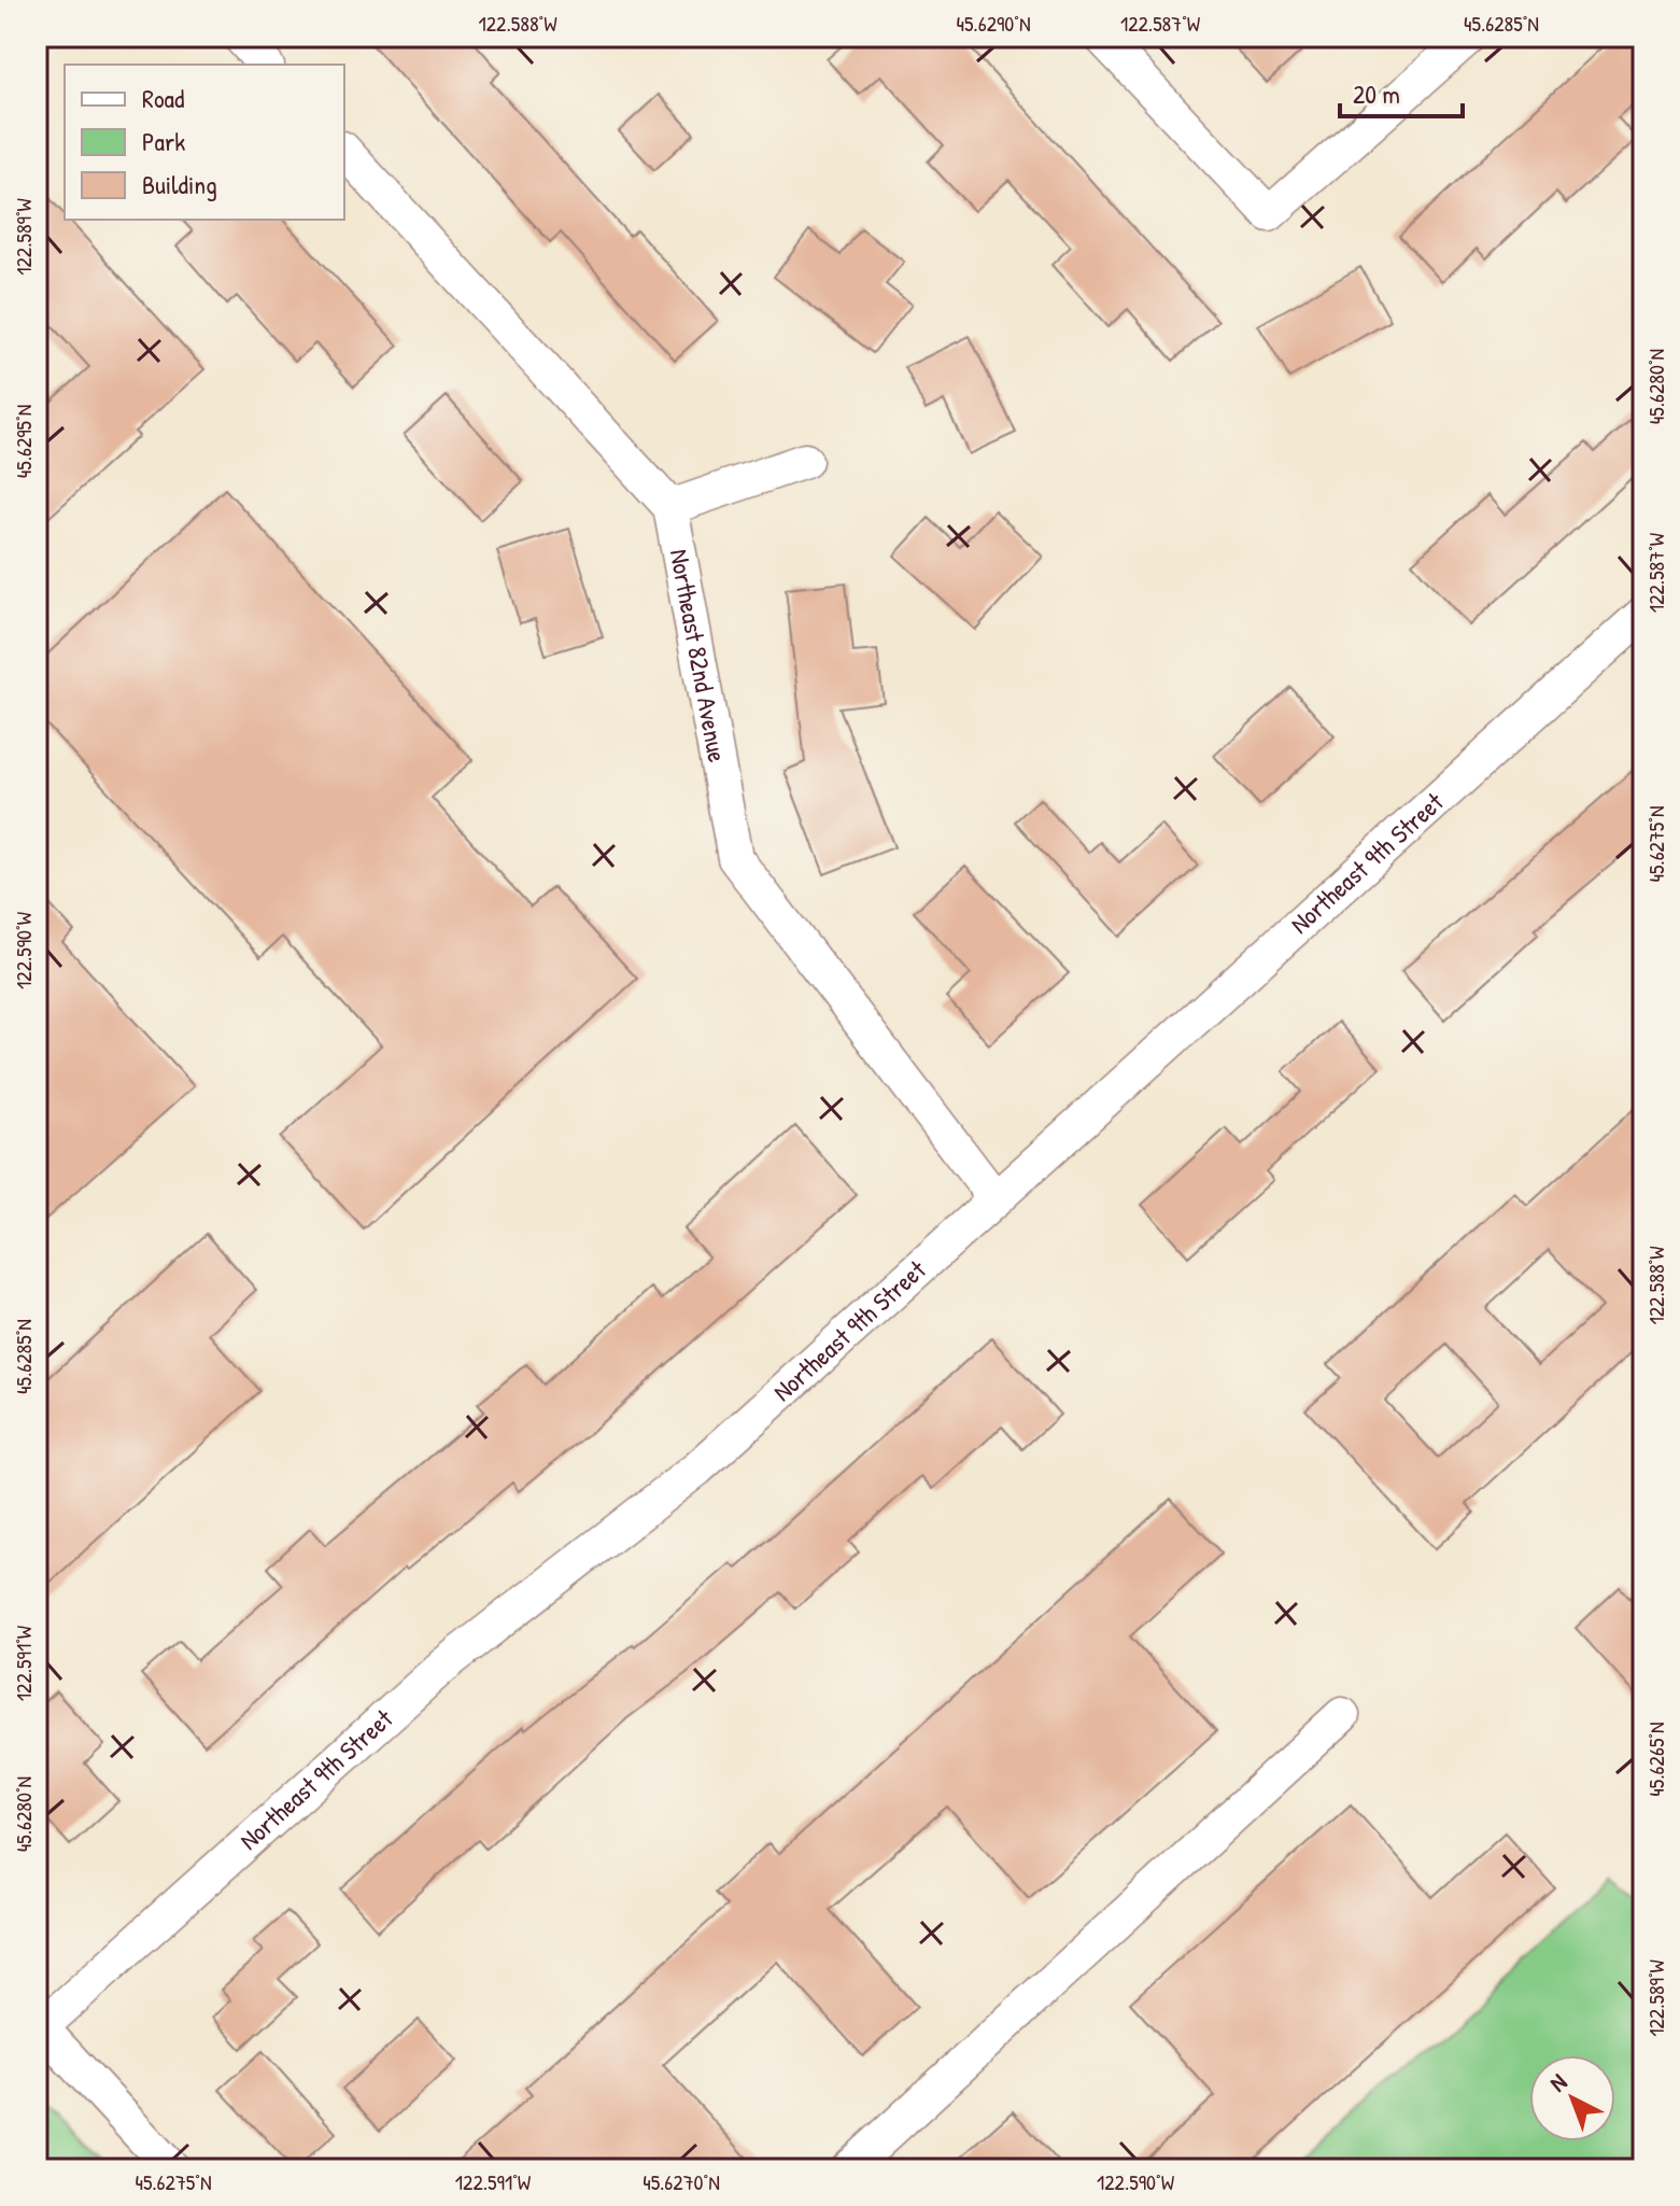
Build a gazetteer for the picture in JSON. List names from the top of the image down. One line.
{"streets":{"street":["Northeast 82nd Avenue","Northeast 9th Street"]},"crossings":[["Northeast 82nd Avenue","Northeast 9th Street"]],"legend":["Road","Park","Building"],"scale_bar":"20 m","north":"top left","coordinates":["122.588°W","45.6290°N","122.587°W","45.6285°N","122.589°W","45.6280°N","45.6295°N","45.6275°N","122.590°W","122.591°W","45.6265°N","45.6270°N"]}
